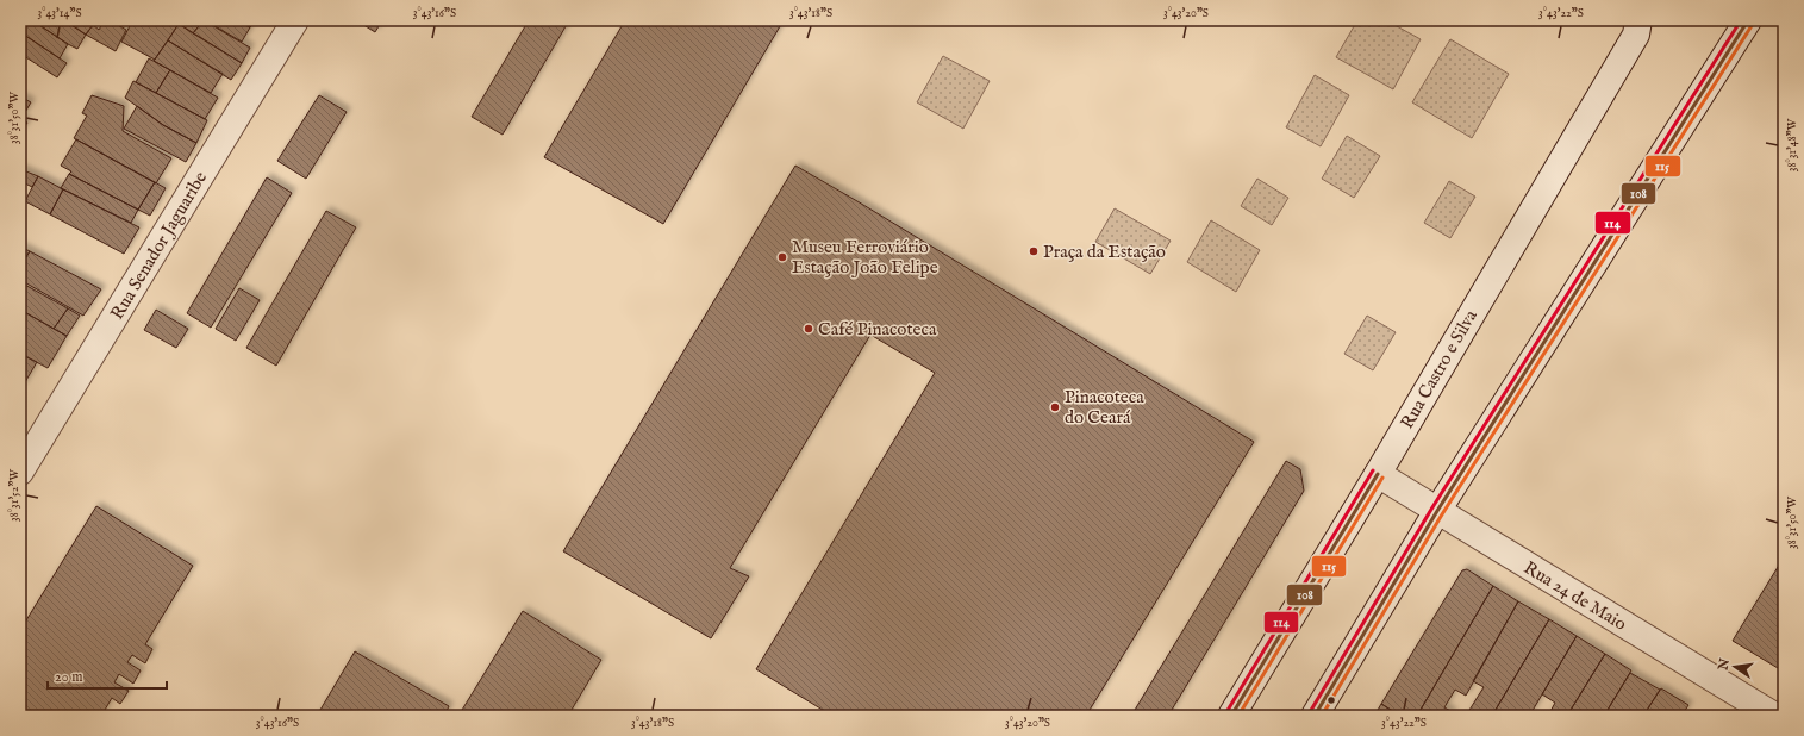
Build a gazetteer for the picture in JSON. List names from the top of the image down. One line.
{"streets":{"street":["Rua Senador Jaguaribe","Rua Castro e Silva","Rua 24 de Maio"]},"crossings":[["Rua Castro e Silva","Rua 24 de Maio"]],"places":["Praça da Estação","Museu Ferroviário Estação João Felipe","Café Pinacoteca","Pinacoteca do Ceará"],"lines":["transit line 108","transit line 114","transit line 115"],"scale_bar":"20 m","north":"left","coordinates":["3°43'14\"S","3°43'16\"S","3°43'18\"S","3°43'20\"S","3°43'22\"S","38°31'50\"W","38°31'48\"W","38°31'52\"W"]}
